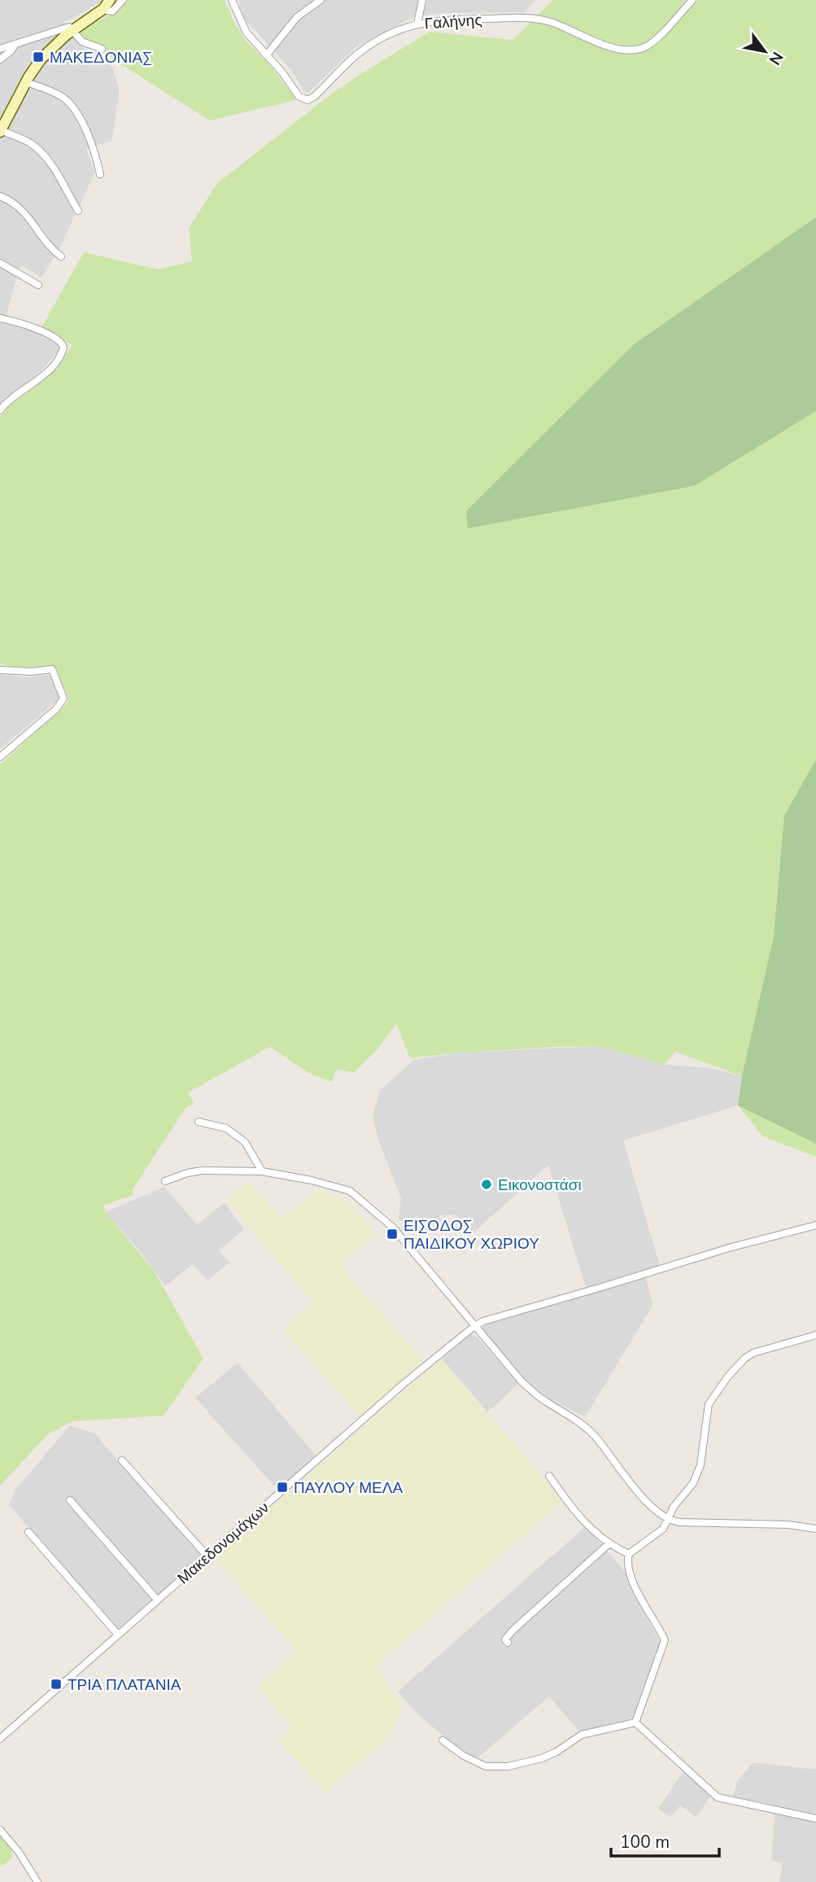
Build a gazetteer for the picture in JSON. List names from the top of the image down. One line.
{"streets":{"street":["Γαλήνης","Μακεδονομάχων"]},"places":{"transit":["ΜΑΚΕΔΟΝΙΑΣ","ΕΙΣΟΔΟΣ ΠΑΙΔΙΚΟΥ ΧΩΡΙΟΥ","ΠΑΥΛΟΥ ΜΕΛΑ","ΤΡΙΑ ΠΛΑΤΑΝΙΑ"],"other":["Εικονοστάσι"]},"scale_bar":"100 m","north":"bottom right"}
